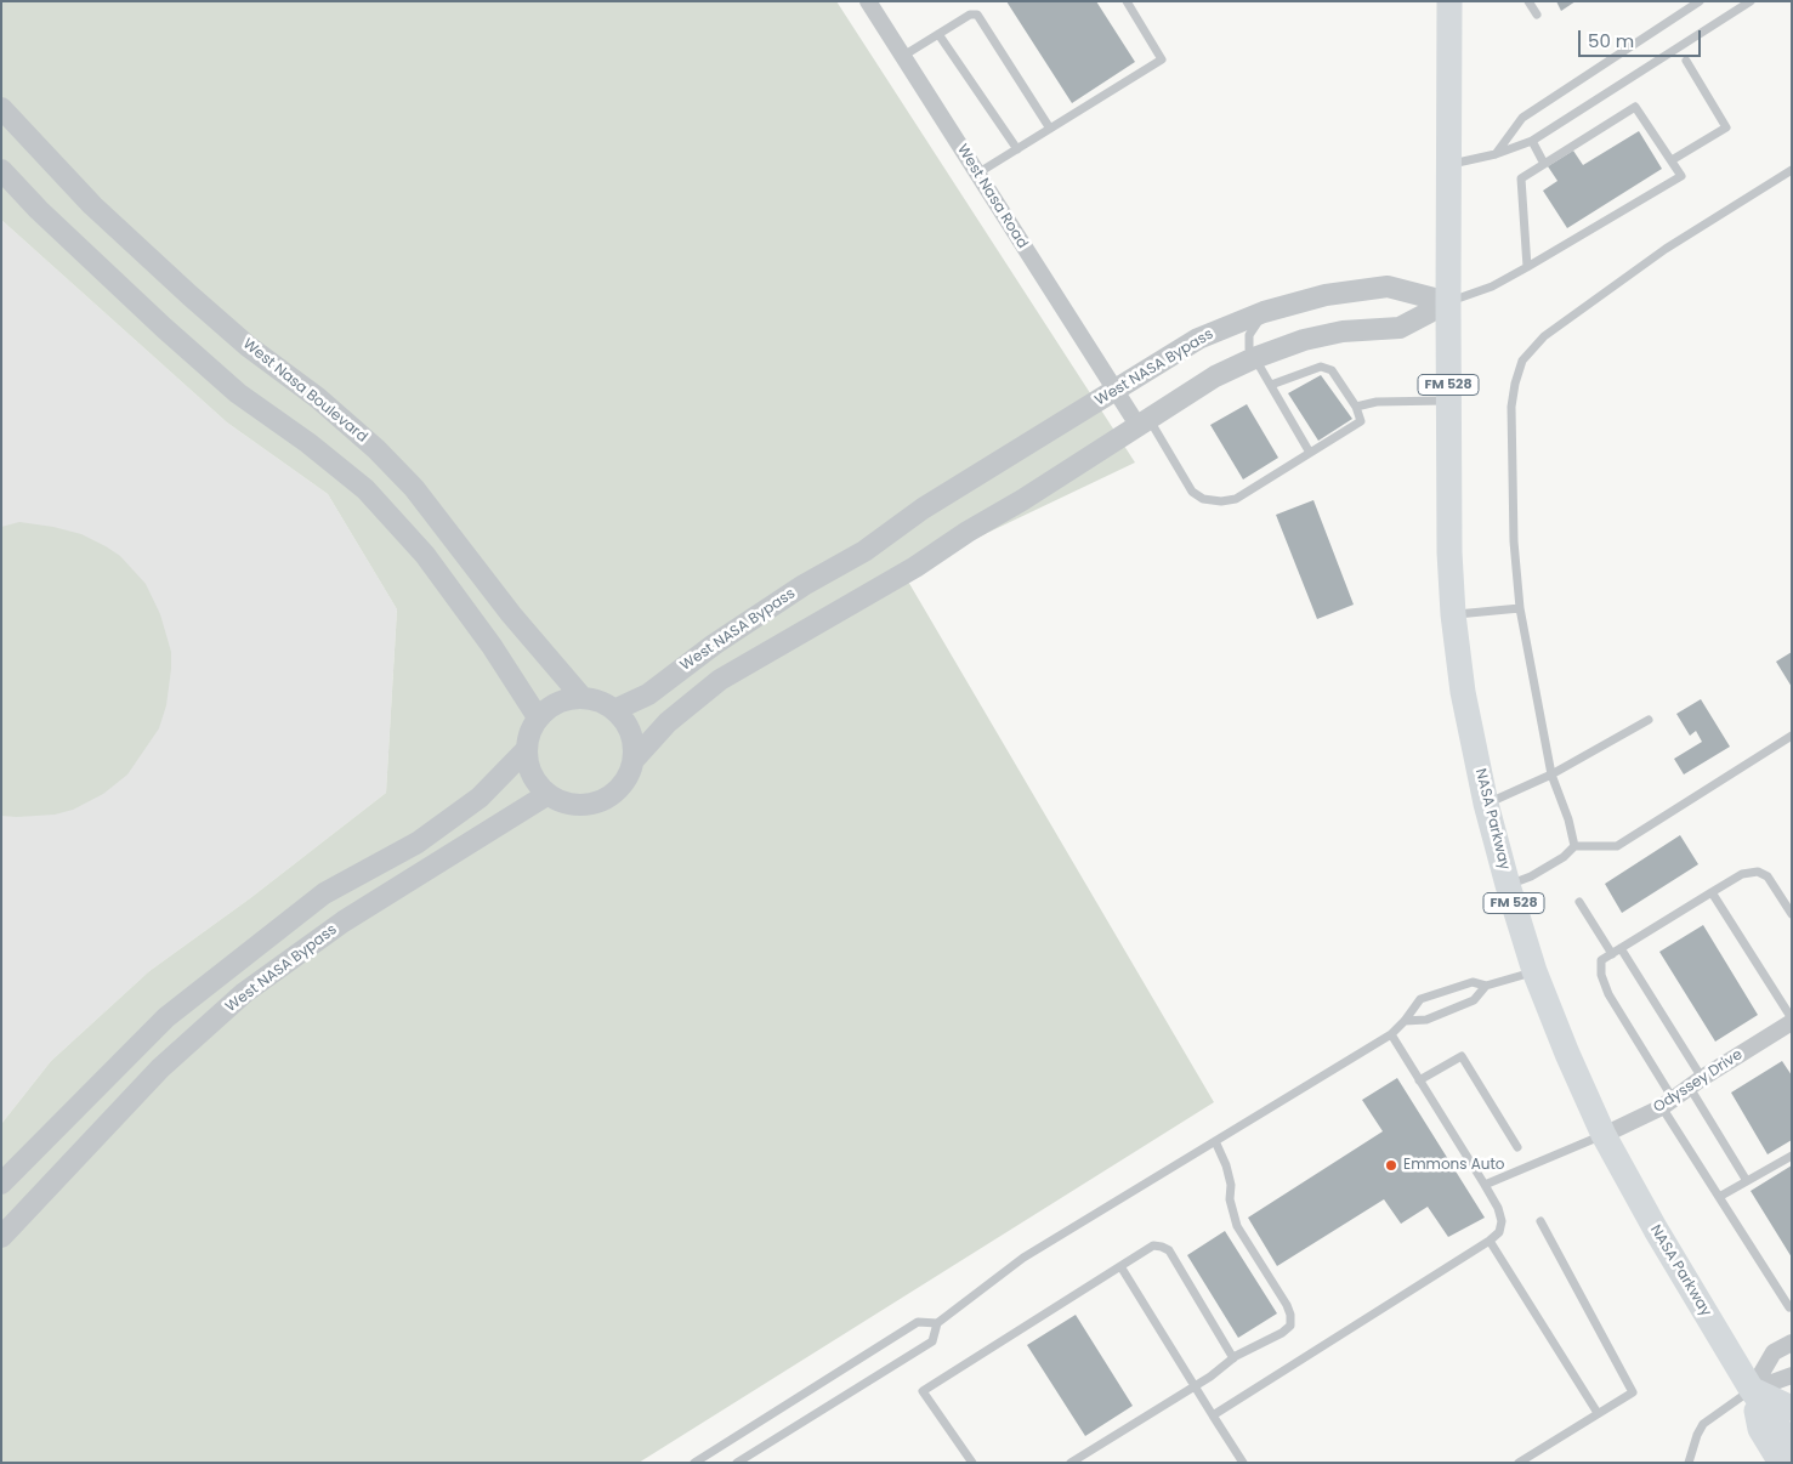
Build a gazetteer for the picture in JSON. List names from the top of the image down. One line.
{"streets":{"main road":["FM 528","NASA Parkway"],"street":["West Nasa Road","West NASA Bypass","West Nasa Boulevard","Odyssey Drive"]},"crossings":[["West Nasa Road","West NASA Bypass"],["West NASA Bypass","FM 528"],["West NASA Bypass","West Nasa Boulevard"],["West NASA Bypass","NASA Parkway"],["FM 528","NASA Parkway"],["NASA Parkway","Odyssey Drive"]],"places":["Emmons Auto"],"scale_bar":"50 m"}
